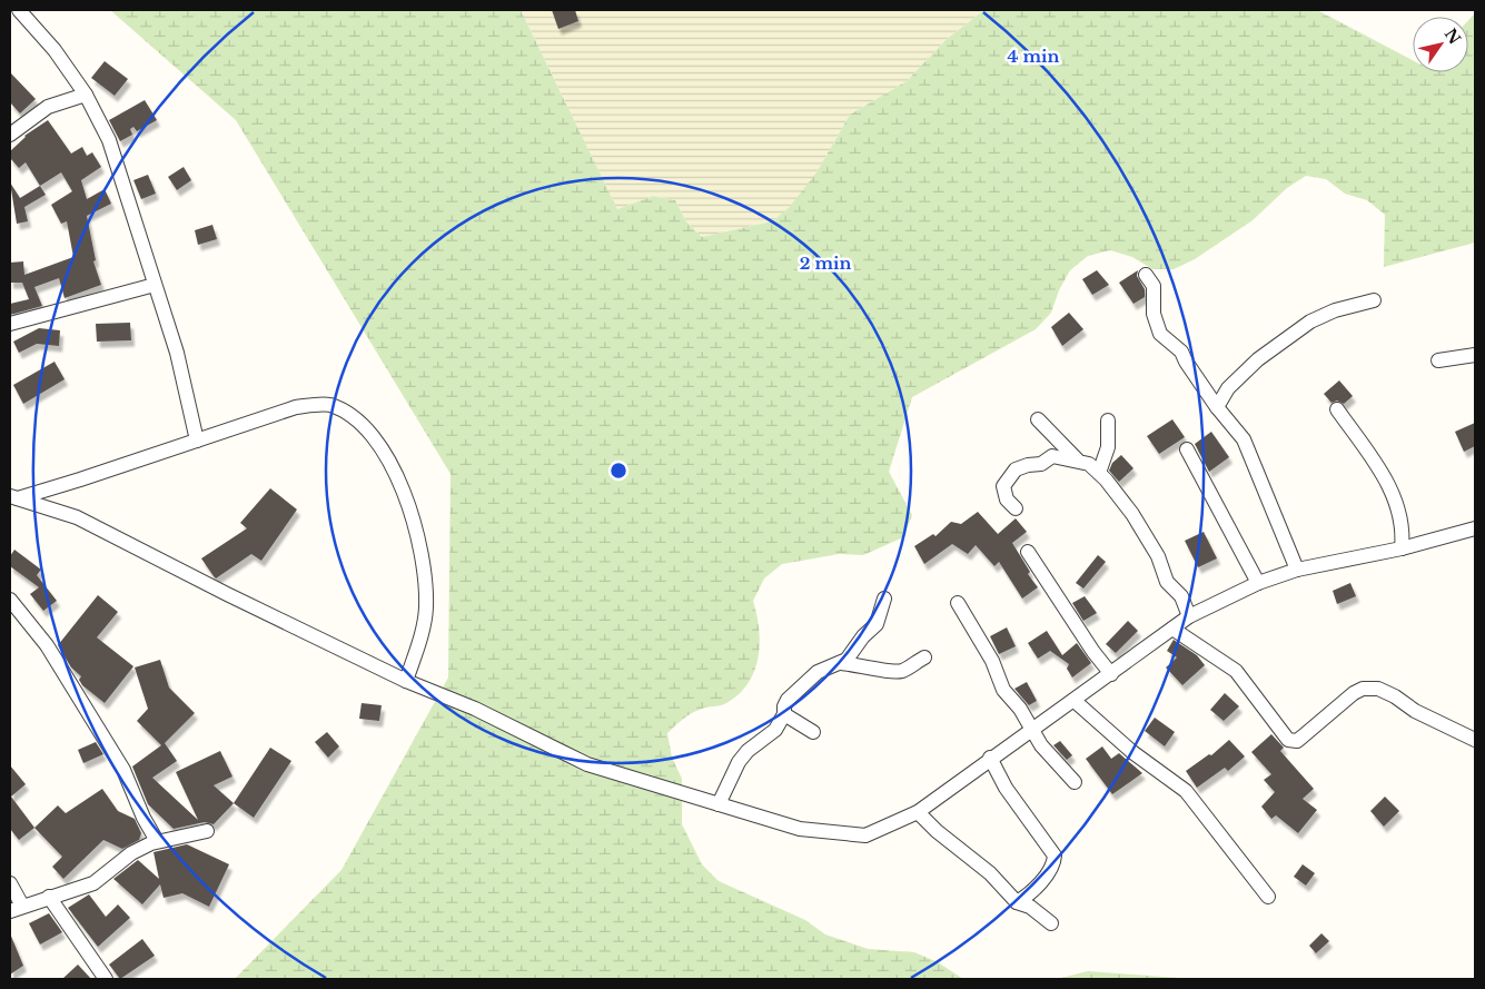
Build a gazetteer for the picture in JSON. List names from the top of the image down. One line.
{"north":"top right","rings":["4 min","2 min"]}
